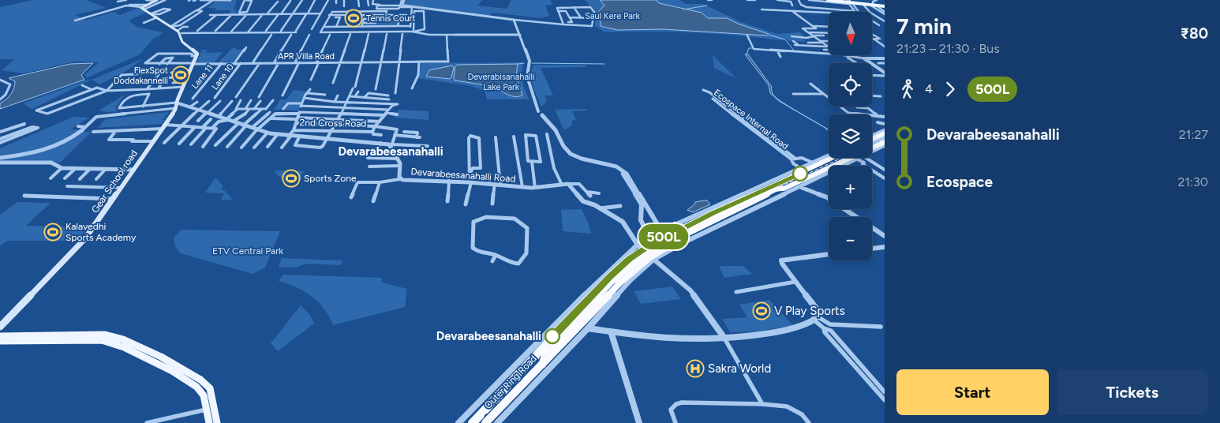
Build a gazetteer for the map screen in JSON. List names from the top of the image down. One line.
{"streets":{"highway":["Outer Ring Road"],"main road":["Gear School road"],"street":["APR Villa Road","Lane 11","Lane 10","Ecospace Internal Road","2nd Cross Road","Devarabeesanahalli Road"]},"crossings":[["APR Villa Road","Lane 11"],["APR Villa Road","Lane 10"],["APR Villa Road","Gear School road"],["Ecospace Internal Road","Outer Ring Road"]],"districts":["Devarabeesanahalli"],"parks":["Saul Kere Park","Deverabisanahalli Lake Park","ETV Central Park"],"places":{"sports":["Tennis Court","FlexSpot Doddakannelli","Sports Zone","Kalavedhi Sports Academy","V Play Sports"],"other":["Devarabeesanahalli"],"hospital":["Sakra World"]},"lines":["bus line 500L"],"north":"bottom","page":{"on_map":"500L","heading":["7 min","21:23 – 21:30 · Bus","₹80"],"map_buttons":["+","−"],"legs":["4","500L"],"list":[{"name":"Devarabeesanahalli","value":"21:27"},{"name":"Ecospace","value":"21:30"}],"buttons":["Start","Tickets"]}}
